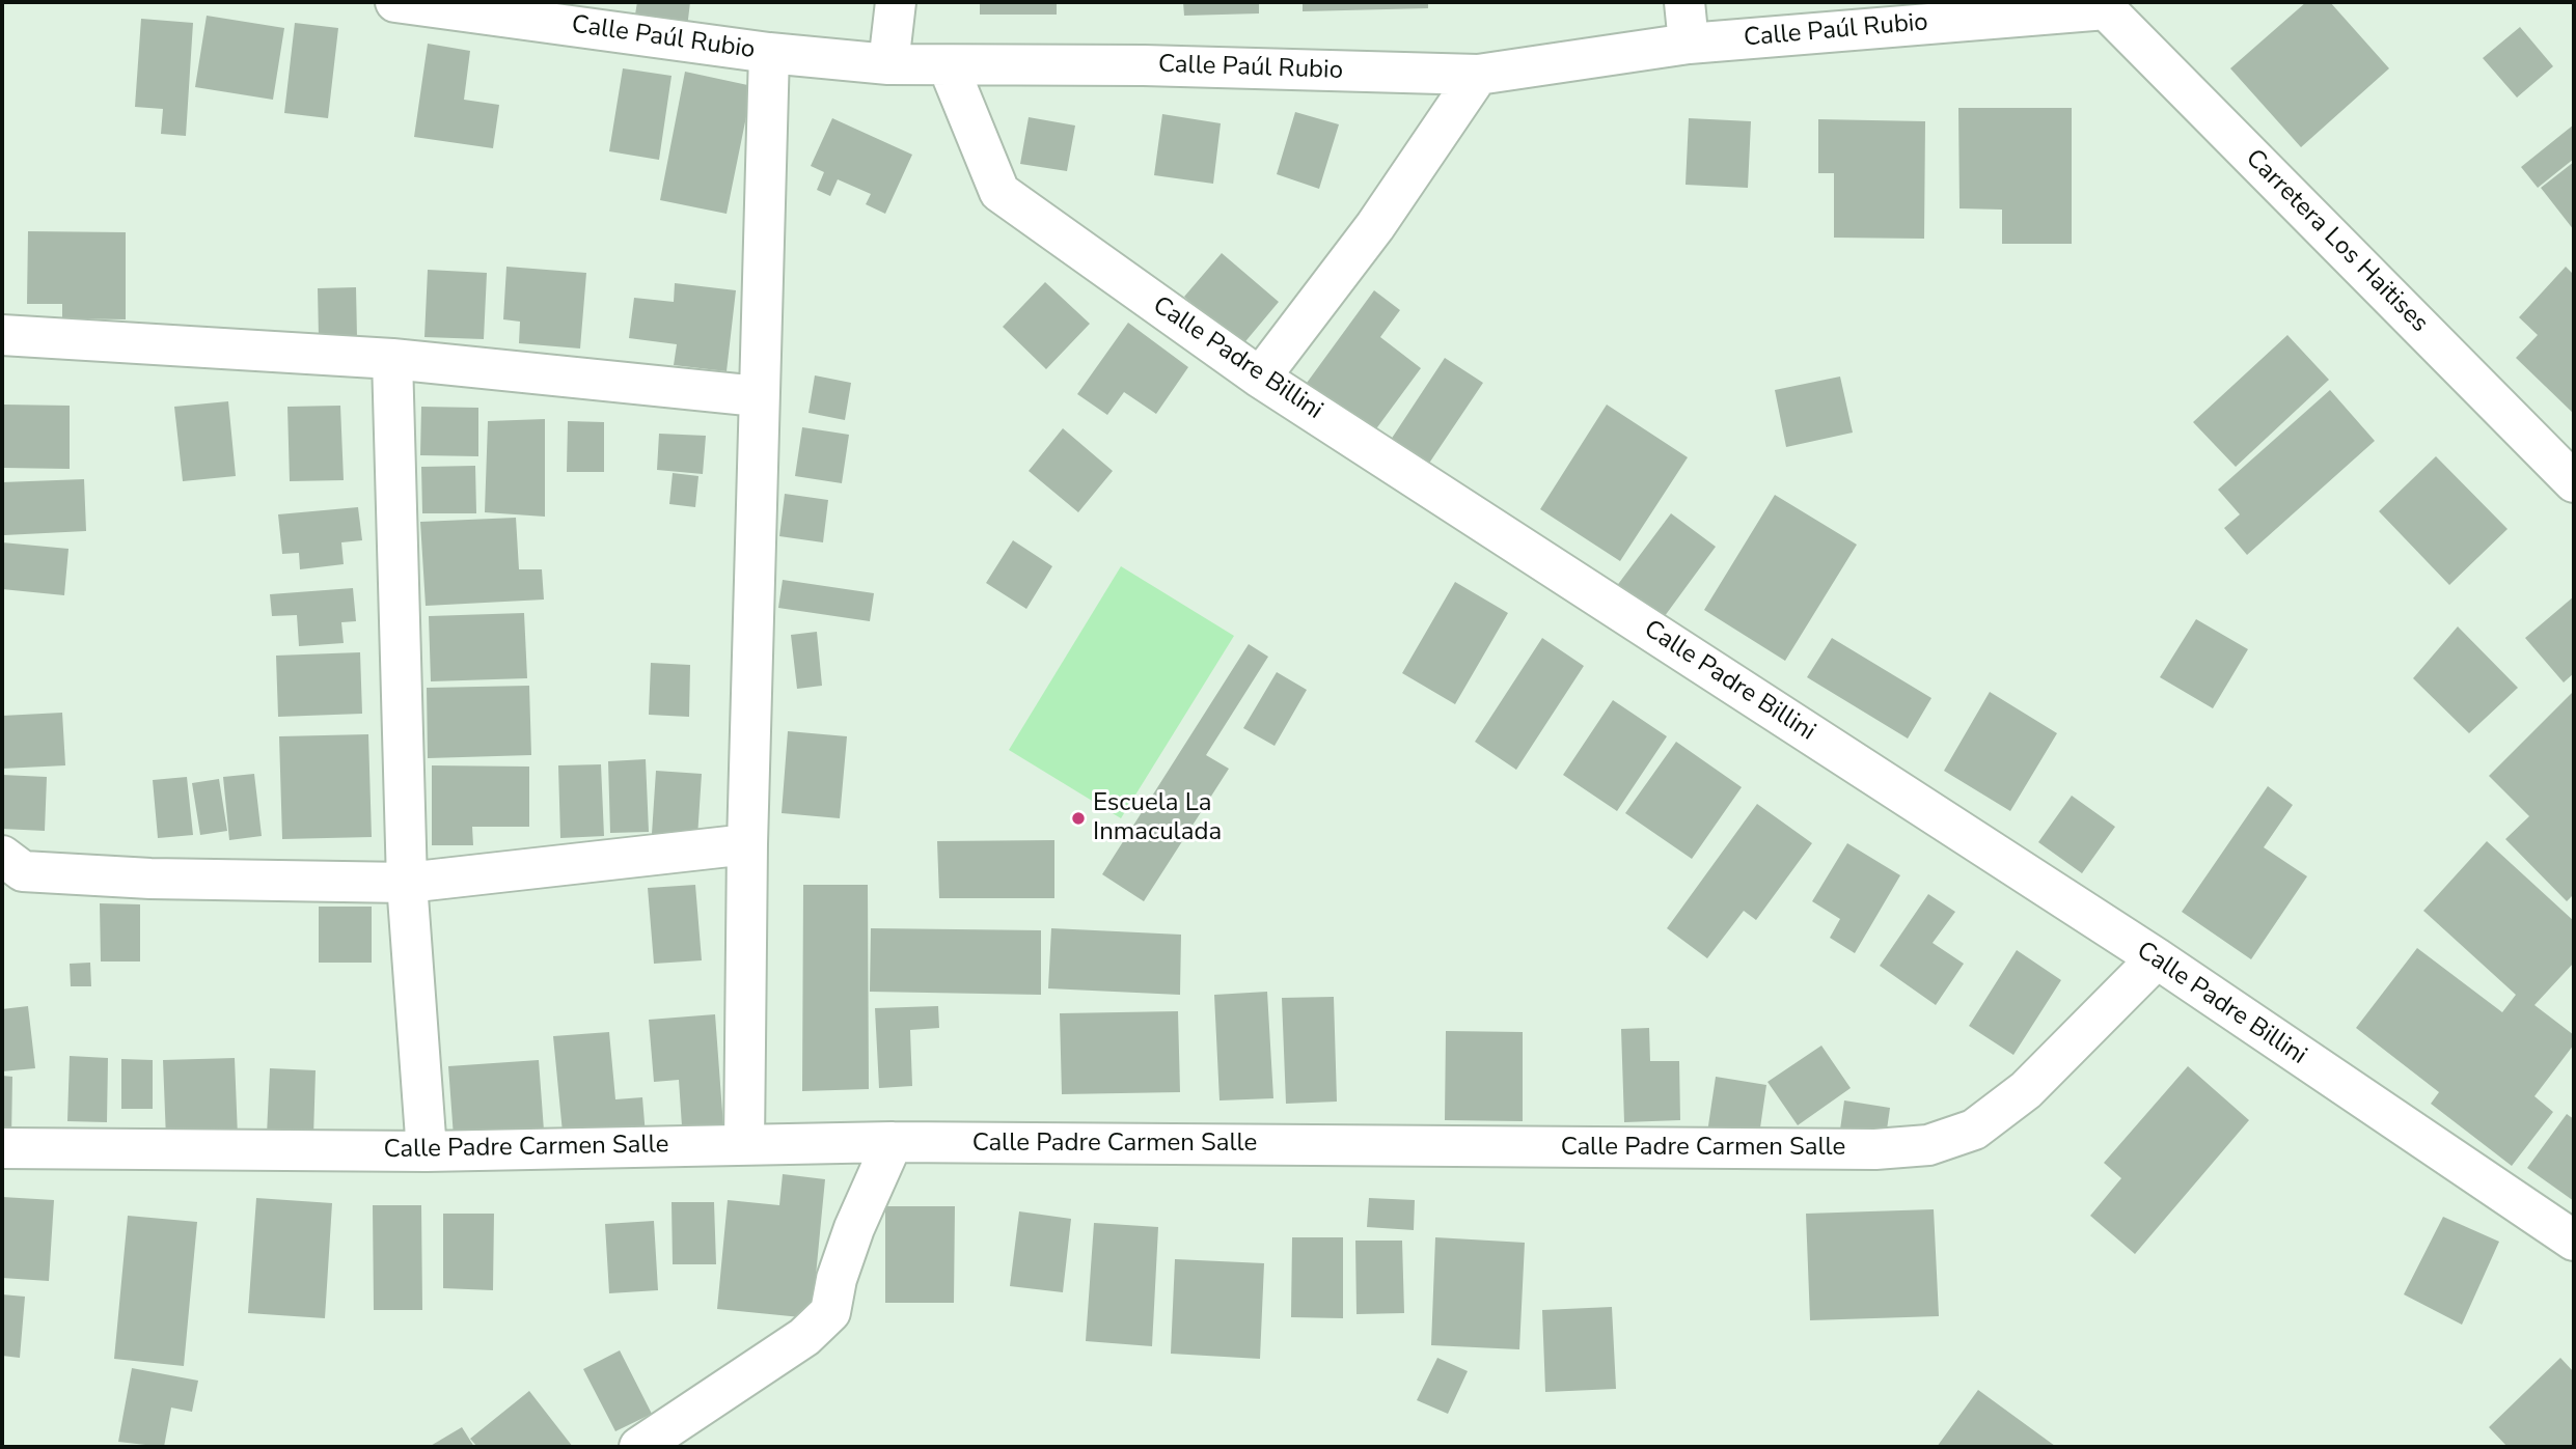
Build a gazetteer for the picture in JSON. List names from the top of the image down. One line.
{"streets":{"street":["Calle Paúl Rubio","Carretera Los Haitises","Calle Padre Billini","Calle Padre Carmen Salle"]},"crossings":[["Calle Paúl Rubio","Carretera Los Haitises"],["Calle Paúl Rubio","Calle Padre Billini"],["Calle Padre Billini","Calle Padre Carmen Salle"]],"places":["Escuela La Inmaculada"]}
